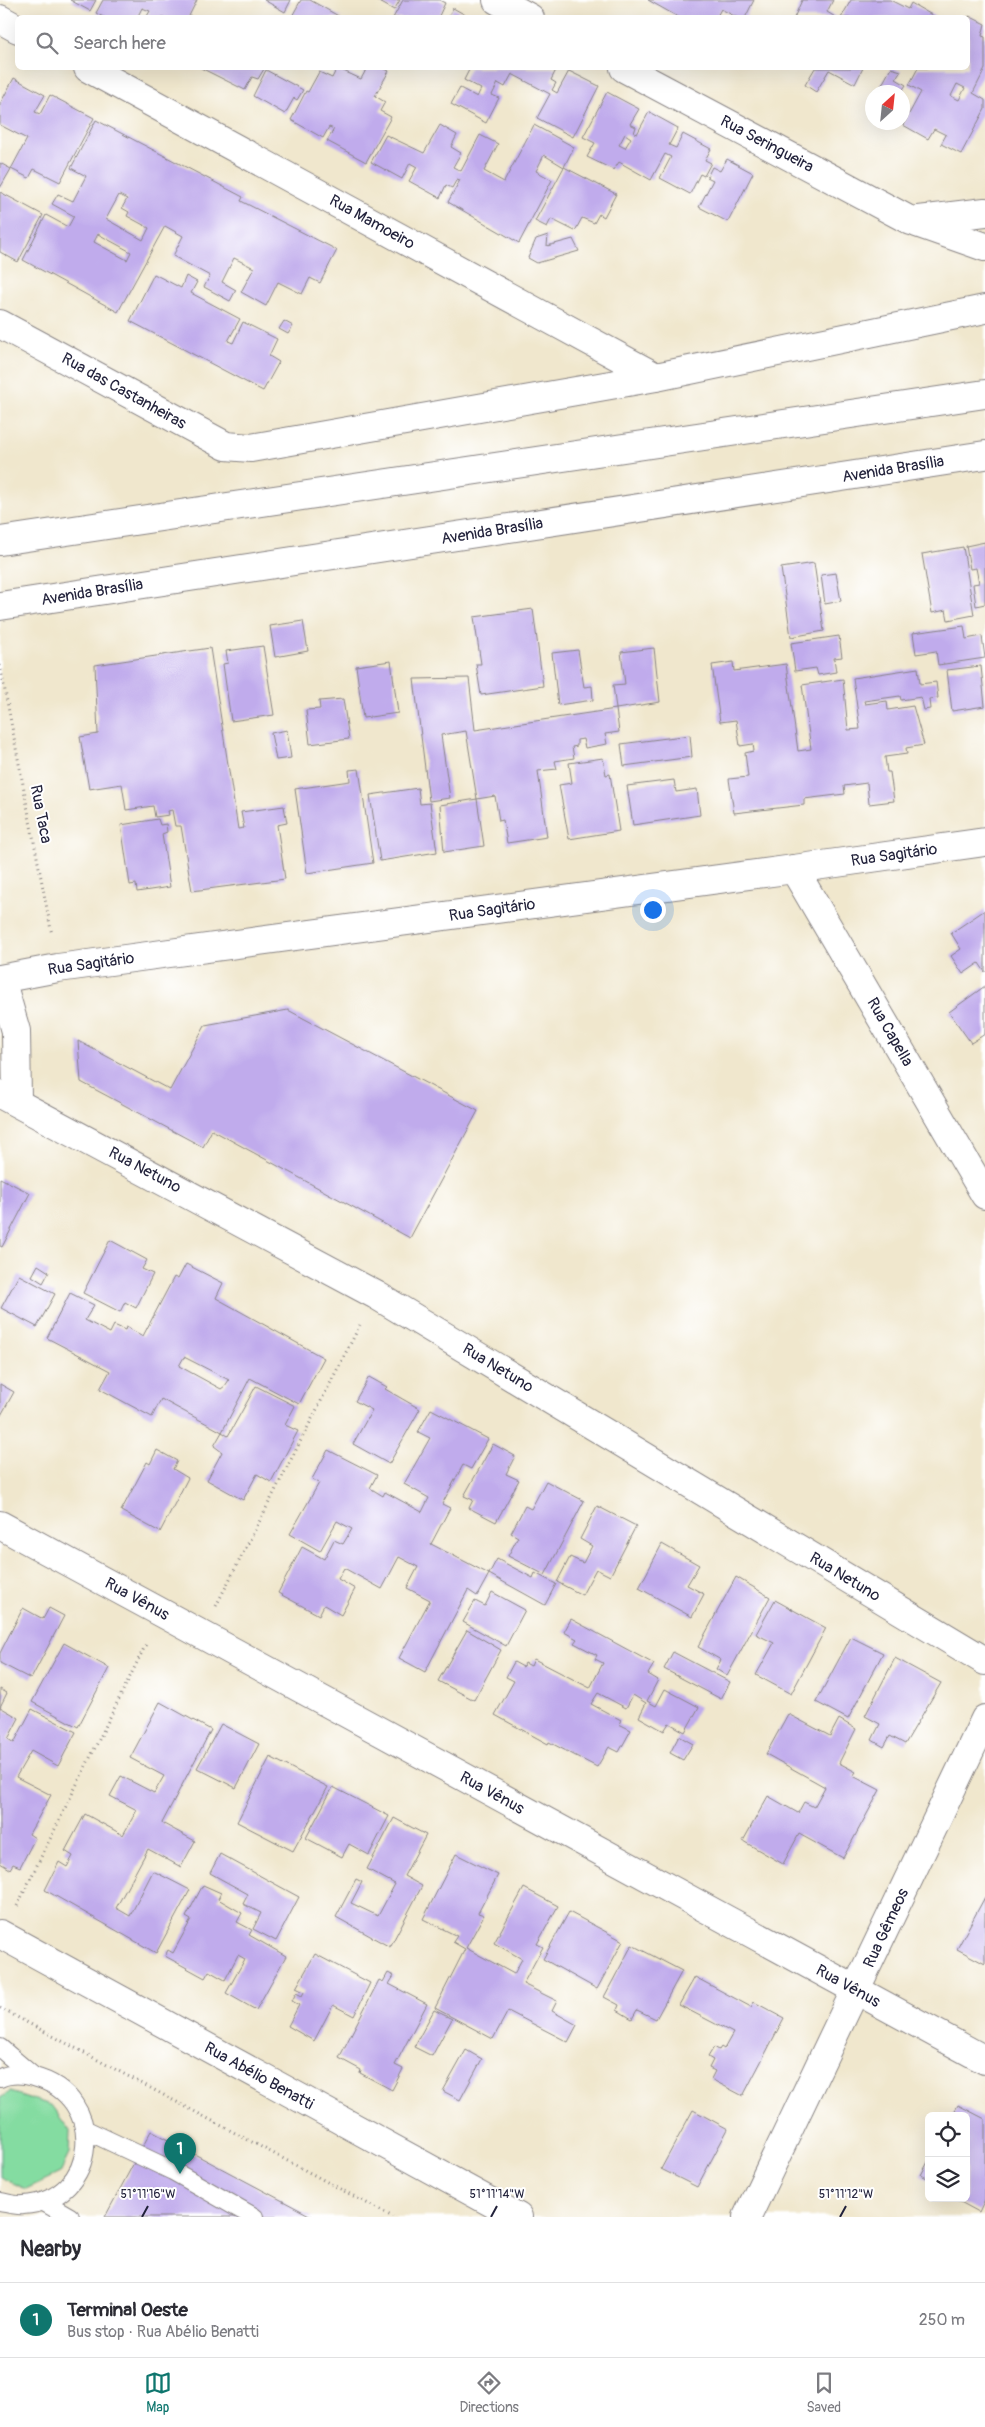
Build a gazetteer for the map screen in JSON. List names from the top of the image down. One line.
{"streets":{"main road":["Rua Seringueira","Rua Mamoeiro","Rua das Castanheiras","Avenida Brasília","Rua Sagitário","Rua Capella","Rua Netuno","Rua Vênus","Rua Gêmeos","Rua Abélio Benatti"],"path":["Rua Taca"]},"crossings":[["Rua Mamoeiro","Rua das Castanheiras"],["Rua Taca","Rua Sagitário"],["Rua Sagitário","Rua Capella"],["Rua Vênus","Rua Gêmeos"]],"north":"top right","page":{"search":"Search here","pins":"1","heading":"Nearby","list":[{"mark":"1","name":"Terminal Oeste","note":"Bus stop · Rua Abélio Benatti","value":"250 m"}],"nav":["Map","Directions","Saved"]},"coordinates":["51°11'16\"W","51°11'14\"W","51°11'12\"W"]}
